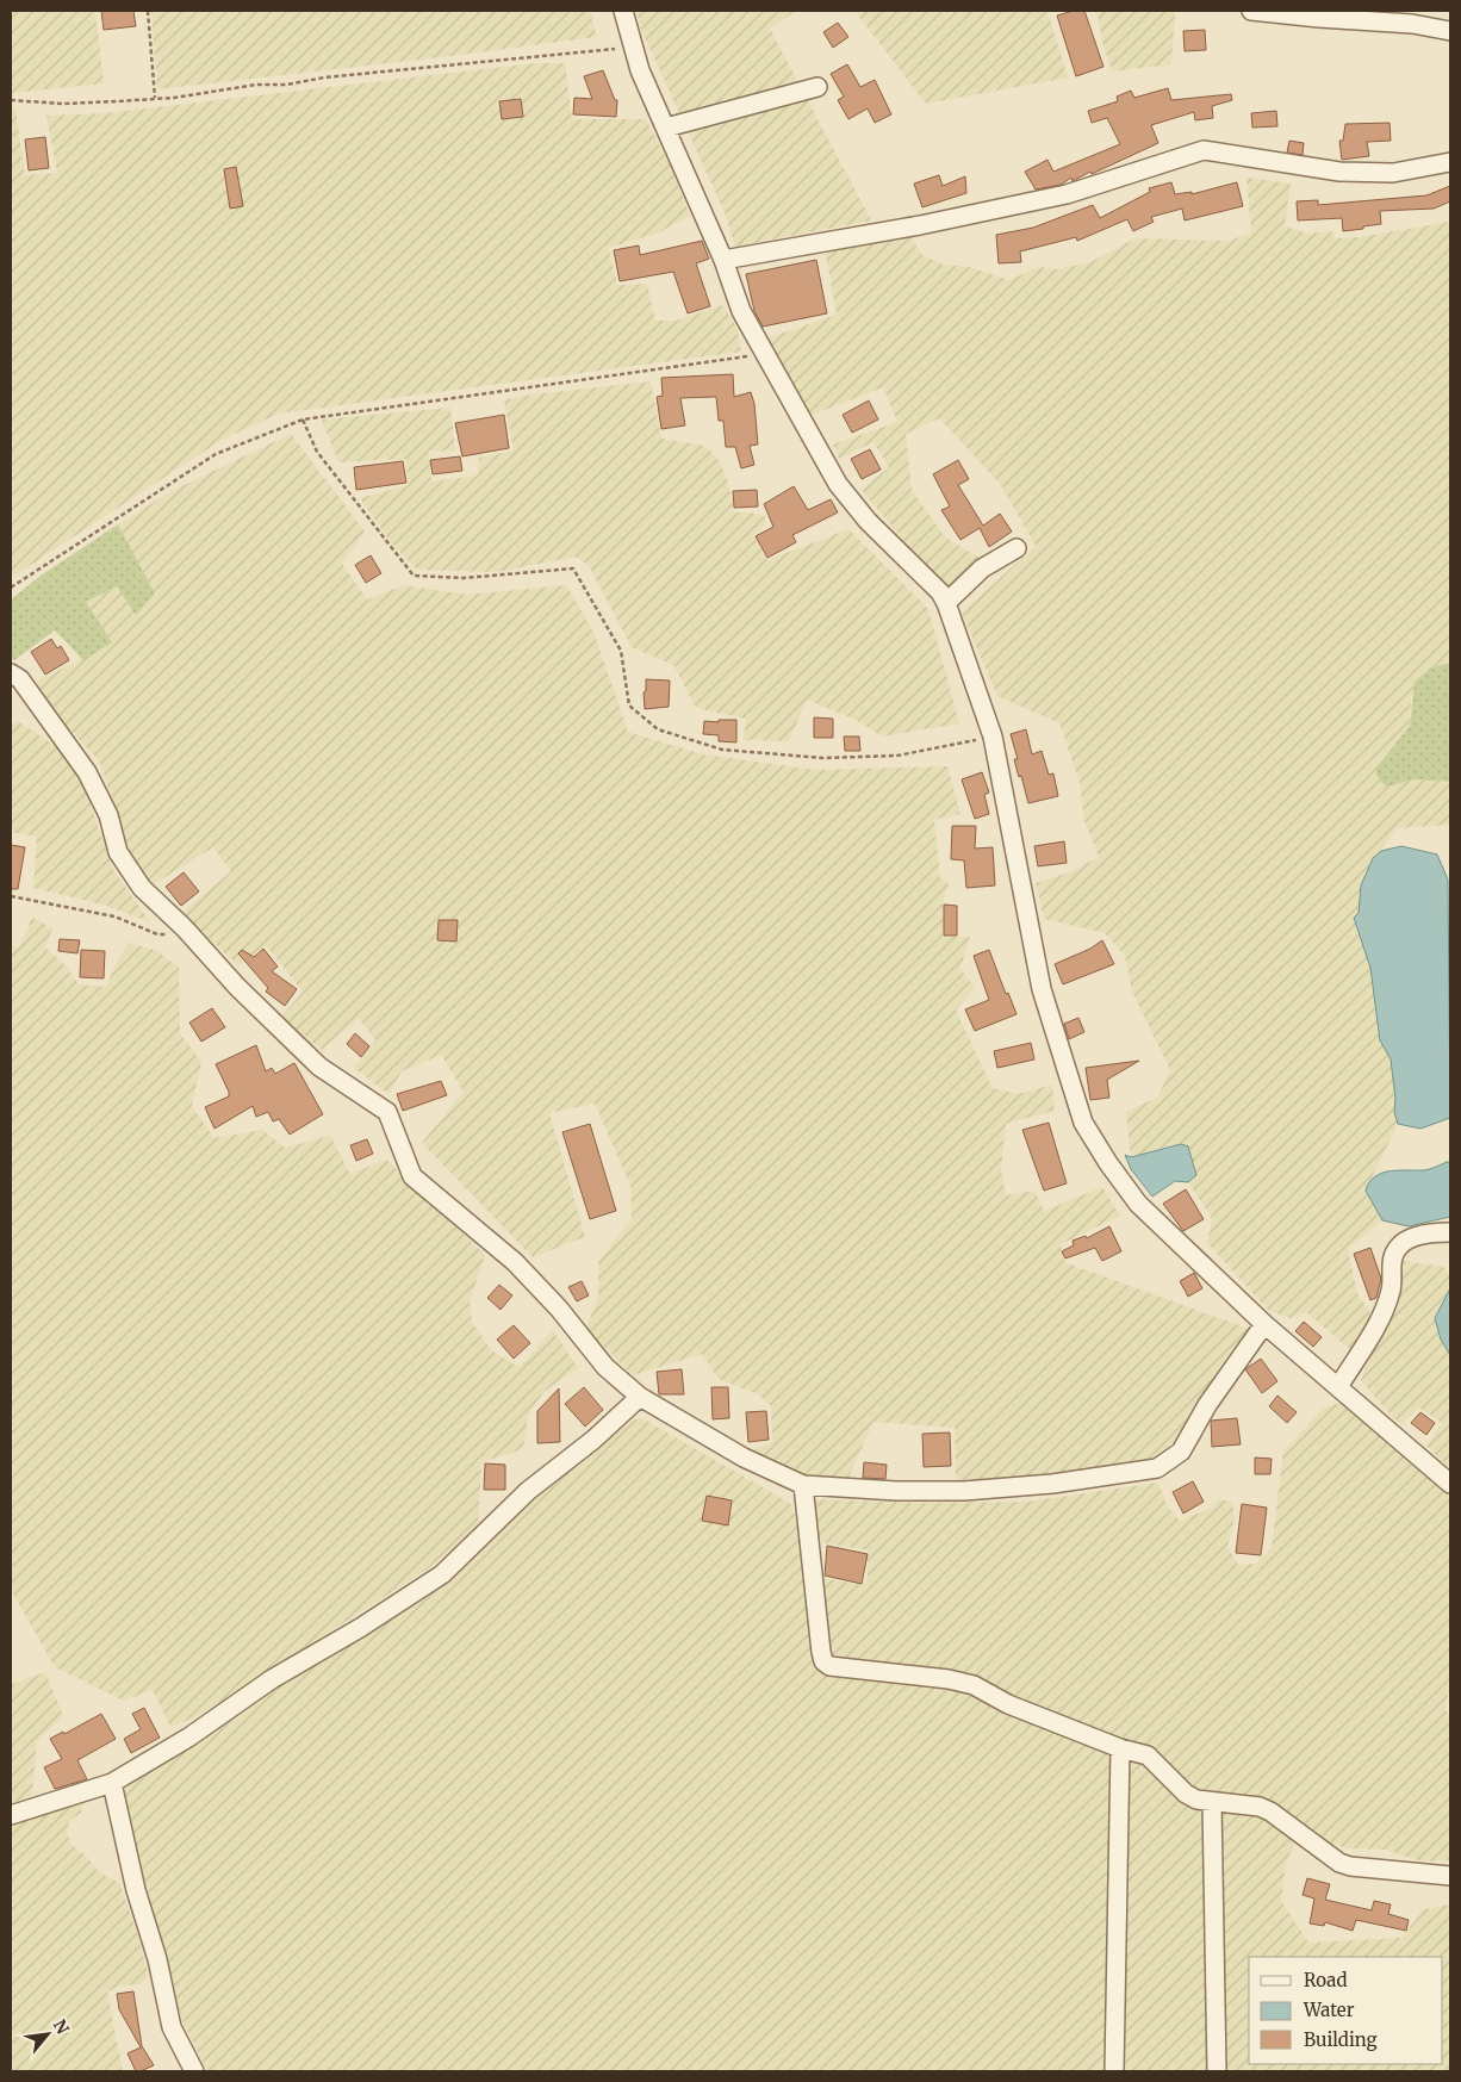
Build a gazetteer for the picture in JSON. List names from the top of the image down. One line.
{"legend":["Road","Water","Building"],"north":"top right"}
